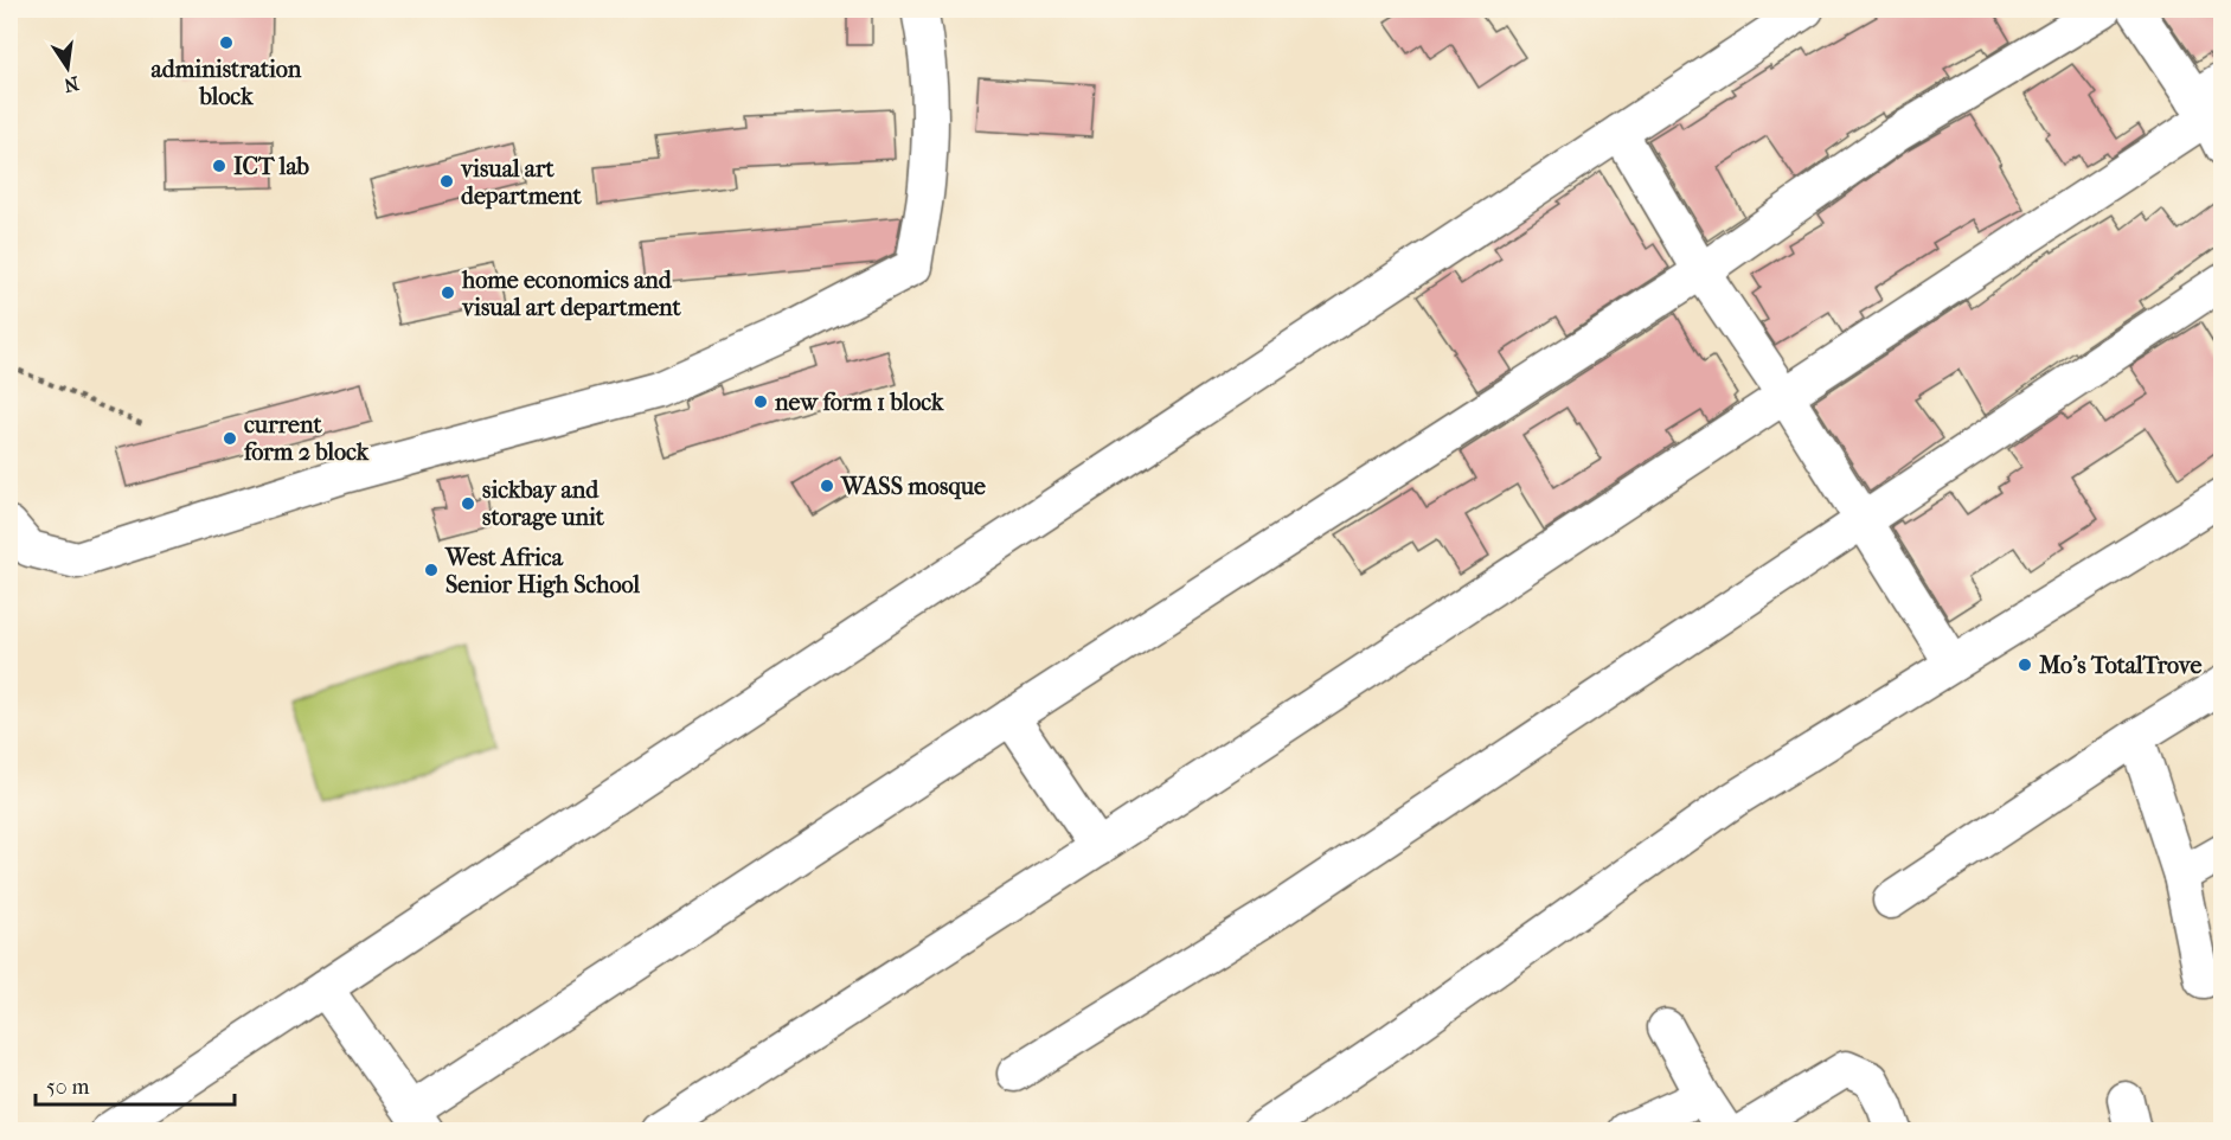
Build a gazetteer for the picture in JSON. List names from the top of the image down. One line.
{"places":["administration block","ICT lab","visual art department","home economics and visual art department","new form 1 block","current form 2 block","WASS mosque","sickbay and storage unit","West Africa Senior High School","Mo's TotalTrove"],"scale_bar":"50 m","north":"bottom"}
